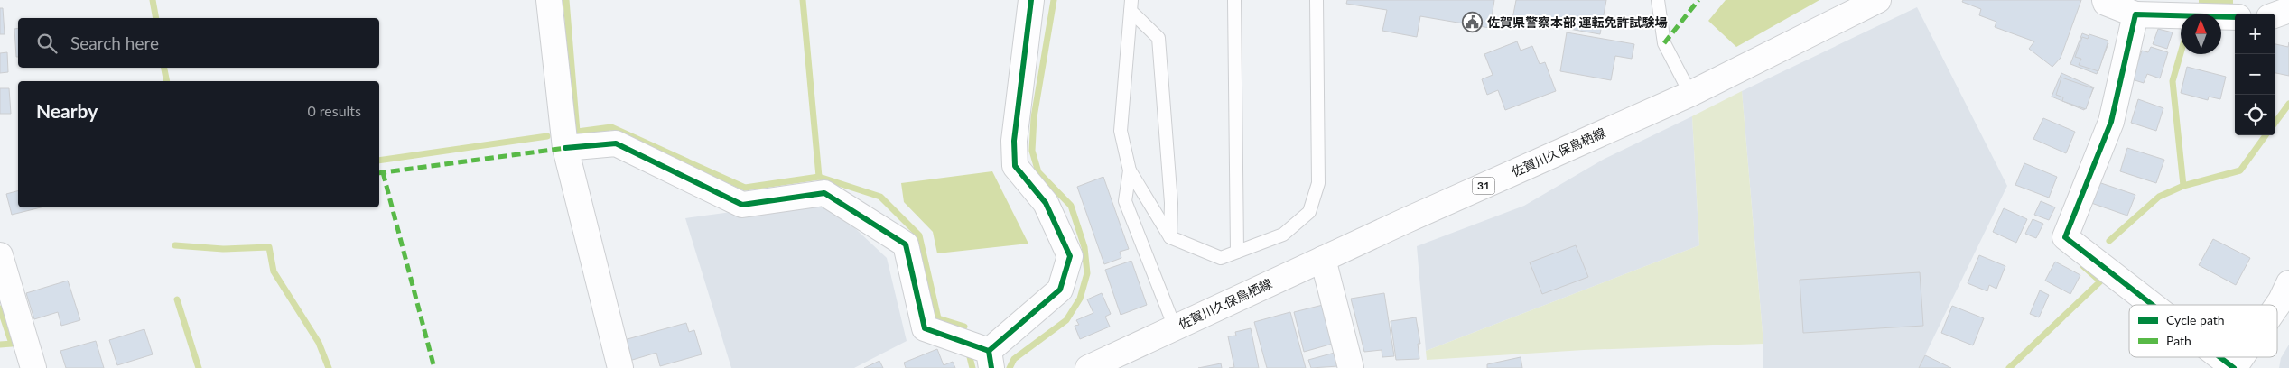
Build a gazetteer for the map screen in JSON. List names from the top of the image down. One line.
{"streets":{"street":["佐賀川久保鳥栖線","31"]},"places":{"public building":["佐賀県警察本部 運転免許試験場"]},"legend":["Cycle path","Path"],"north":"top","page":{"map_buttons":["+","−"],"search":"Search here","heading":["Nearby","0 results"]}}
